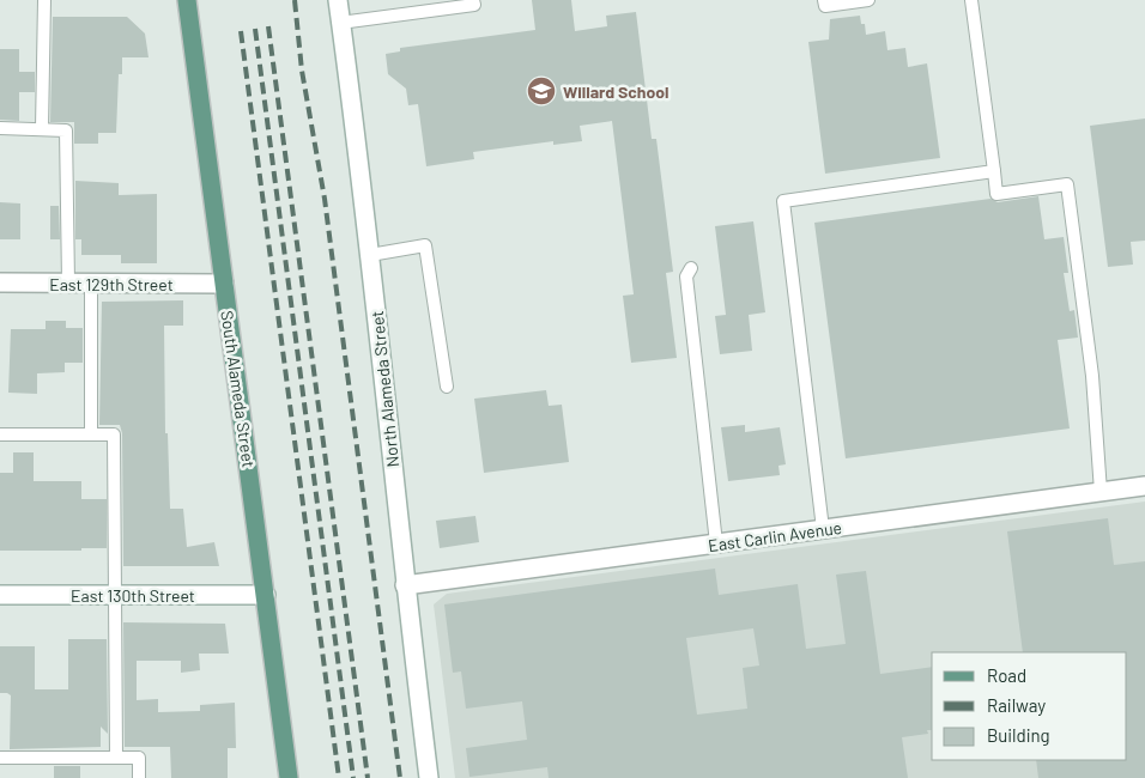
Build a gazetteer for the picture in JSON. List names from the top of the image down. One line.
{"streets":{"main road":["South Alameda Street"],"street":["East 129th Street","North Alameda Street","East Carlin Avenue","East 130th Street"]},"crossings":[["East 129th Street","South Alameda Street"],["South Alameda Street","East 130th Street"],["North Alameda Street","East Carlin Avenue"]],"places":{"school or university":["Willard School"]},"legend":["Road","Railway","Building"]}
